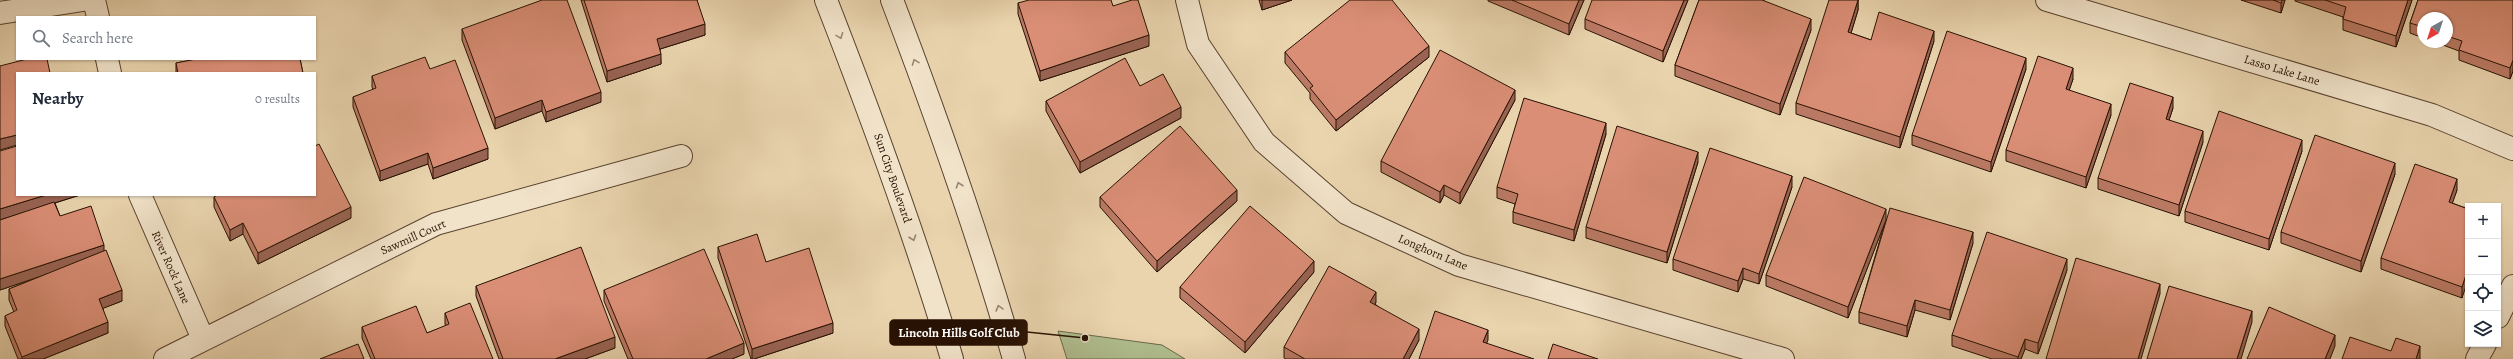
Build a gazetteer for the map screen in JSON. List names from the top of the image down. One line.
{"streets":{"street":["Lasso Lake Lane","Sun City Boulevard","Sawmill Court","Longhorn Lane","River Rock Lane"]},"crossings":[["Sawmill Court","River Rock Lane"]],"places":["Lincoln Hills Golf Club"],"north":"bottom left","page":{"search":"Search here","heading":["Nearby","0 results"],"map_buttons":["+","−"]}}
